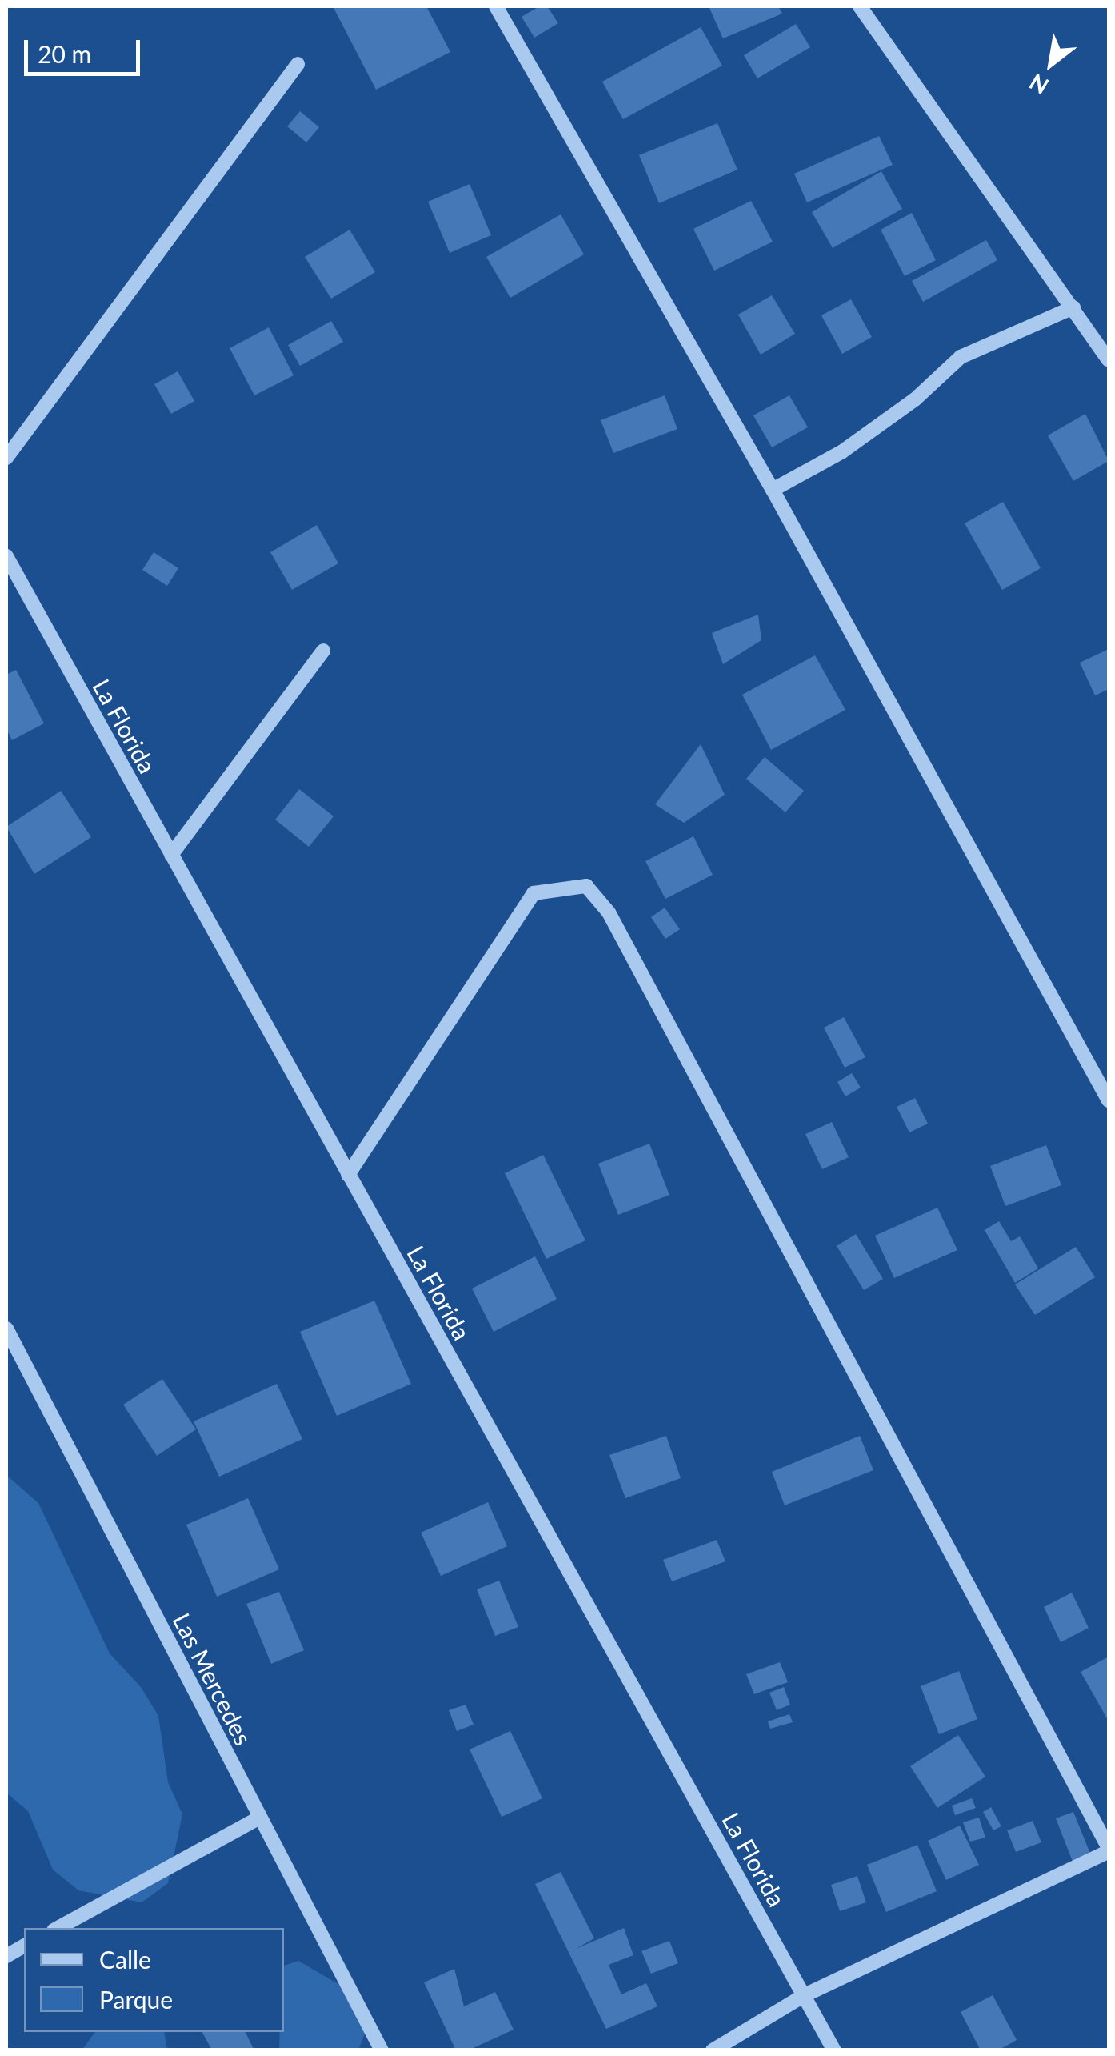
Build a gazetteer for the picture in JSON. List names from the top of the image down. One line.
{"streets":{"street":["La Florida","Las Mercedes"]},"legend":["Calle","Parque"],"scale_bar":"20 m","north":"bottom left"}
